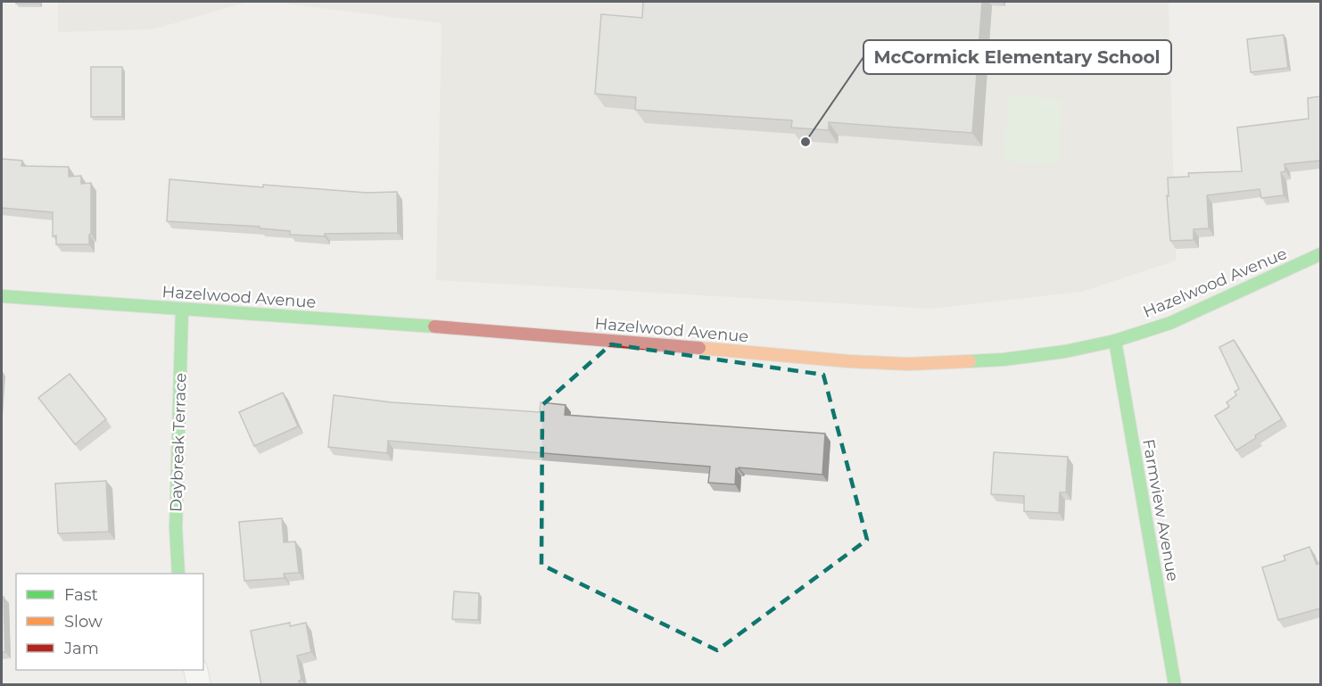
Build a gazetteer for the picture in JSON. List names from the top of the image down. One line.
{"streets":{"street":["Hazelwood Avenue","Daybreak Terrace","Farmview Avenue"]},"crossings":[["Hazelwood Avenue","Daybreak Terrace"],["Hazelwood Avenue","Farmview Avenue"]],"places":["McCormick Elementary School"],"legend":["Fast","Slow","Jam"]}
